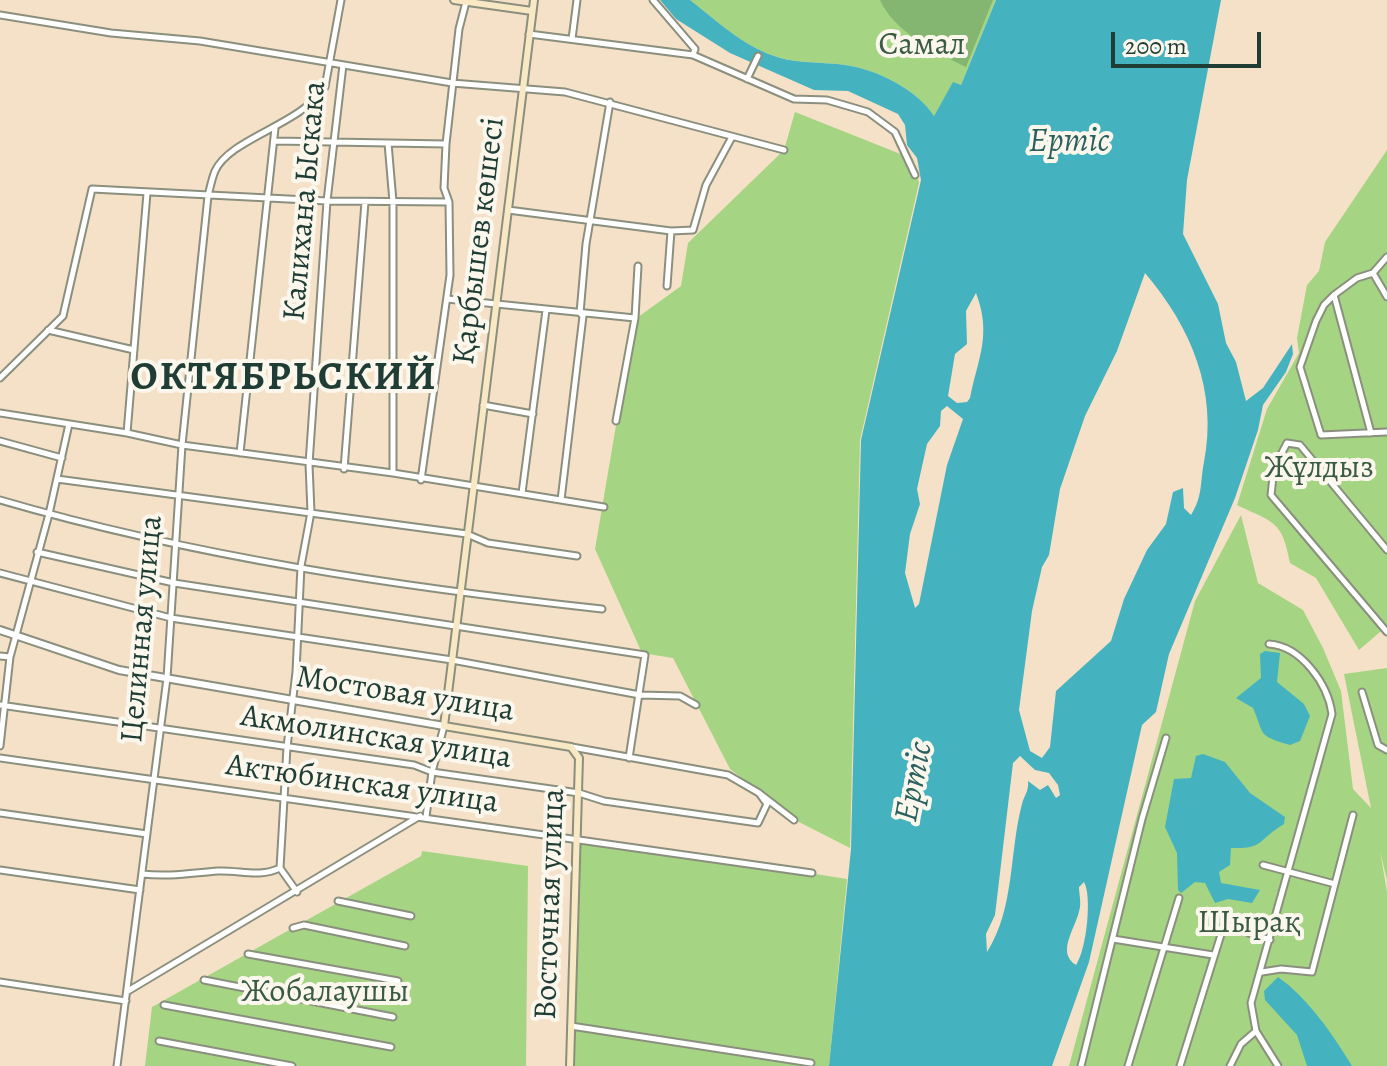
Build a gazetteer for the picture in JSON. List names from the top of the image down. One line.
{"streets":{"main road":["Қарбышев көшесі","Мостовая улица","Восточная улица"],"street":["Калихана Ыскака","Целинная улица","Акмолинская улица","Актюбинская улица"]},"crossings":[["Калихана Ыскака","Мостовая улица"],["Калихана Ыскака","Акмолинская улица"],["Калихана Ыскака","Актюбинская улица"],["Қарбышев көшесі","Мостовая улица"],["Целинная улица","Мостовая улица"],["Целинная улица","Акмолинская улица"],["Целинная улица","Актюбинская улица"],["Мостовая улица","Акмолинская улица"],["Мостовая улица","Восточная улица"],["Акмолинская улица","Восточная улица"],["Актюбинская улица","Восточная улица"]],"districts":["ОКТЯБРЬСКИЙ"],"water":["Ертіс"],"parks":["Самал","Жұлдыз","Шырақ","Жобалаушы"],"scale_bar":"200 m"}
